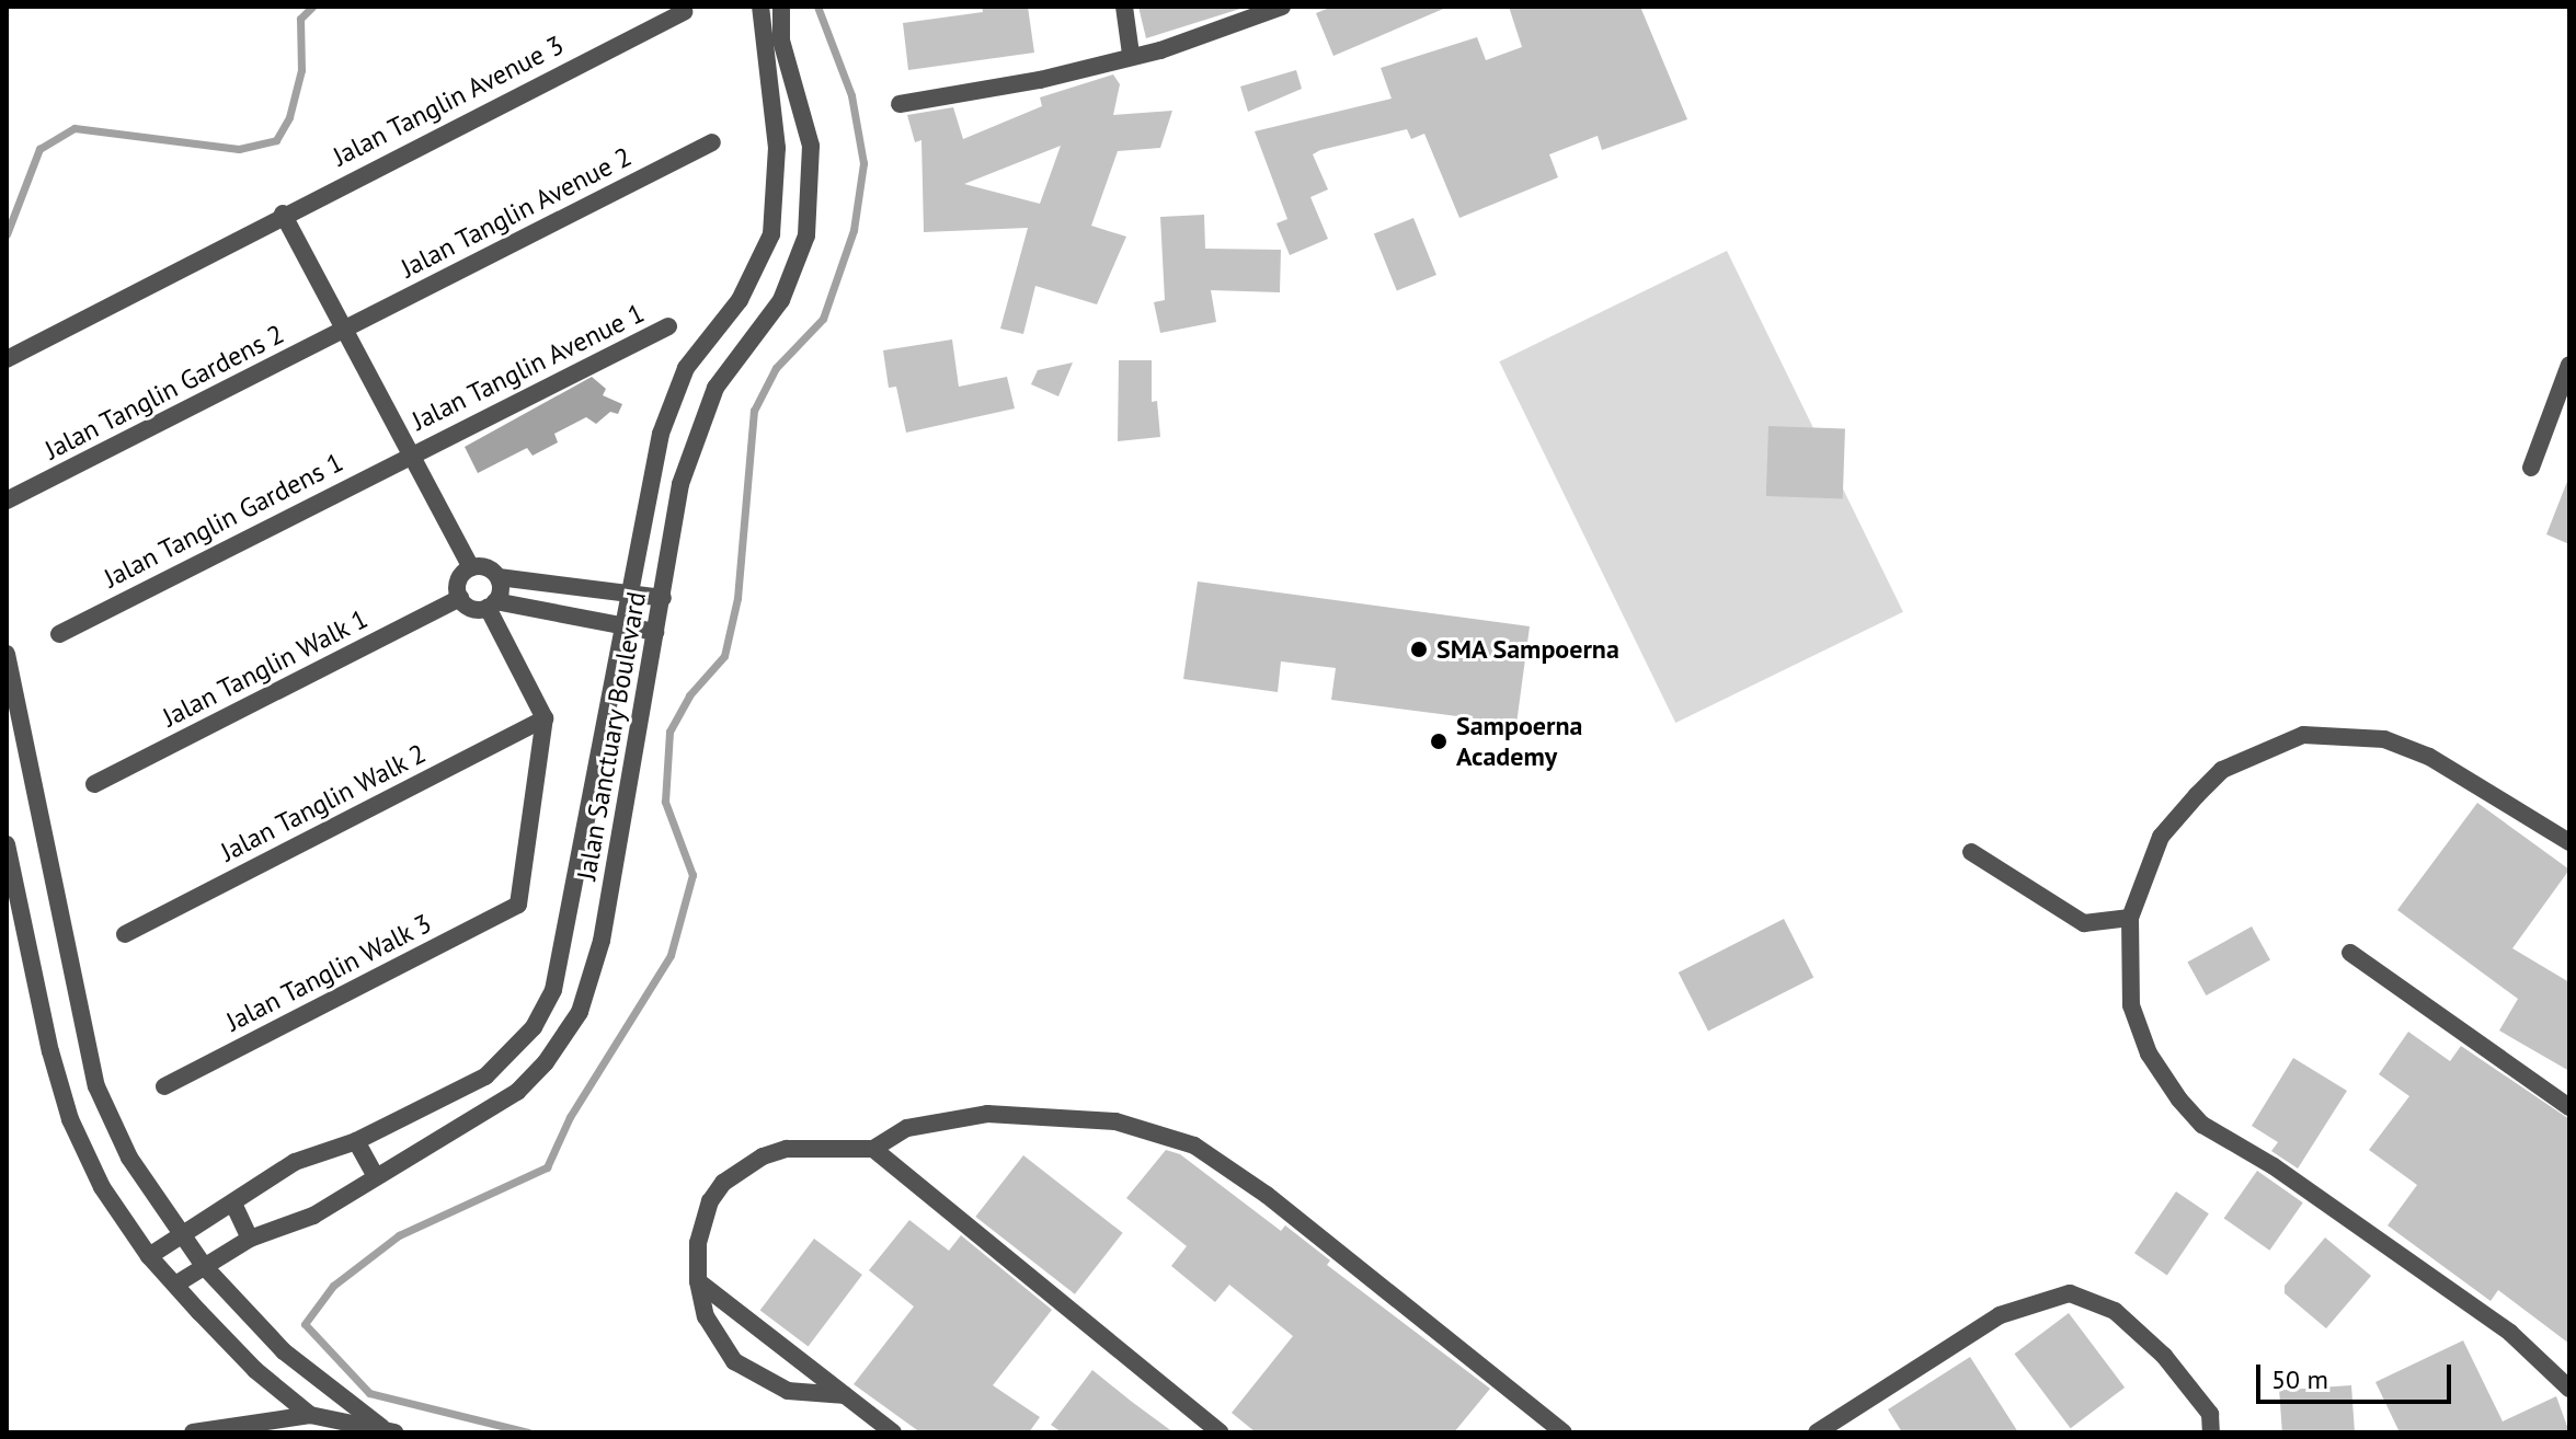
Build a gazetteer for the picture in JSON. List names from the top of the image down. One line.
{"streets":{"street":["Jalan Tanglin Avenue 3","Jalan Tanglin Avenue 2","Jalan Tanglin Avenue 1","Jalan Tanglin Gardens 2","Jalan Tanglin Gardens 1","Jalan Tanglin Walk 1","Jalan Sanctuary Boulevard","Jalan Tanglin Walk 2","Jalan Tanglin Walk 3"]},"crossings":[["Jalan Tanglin Avenue 2","Jalan Tanglin Gardens 2"],["Jalan Tanglin Avenue 1","Jalan Tanglin Gardens 1"],["Jalan Tanglin Walk 2","Jalan Tanglin Walk 3"]],"places":["SMA Sampoerna","Sampoerna Academy"],"scale_bar":"50 m"}
